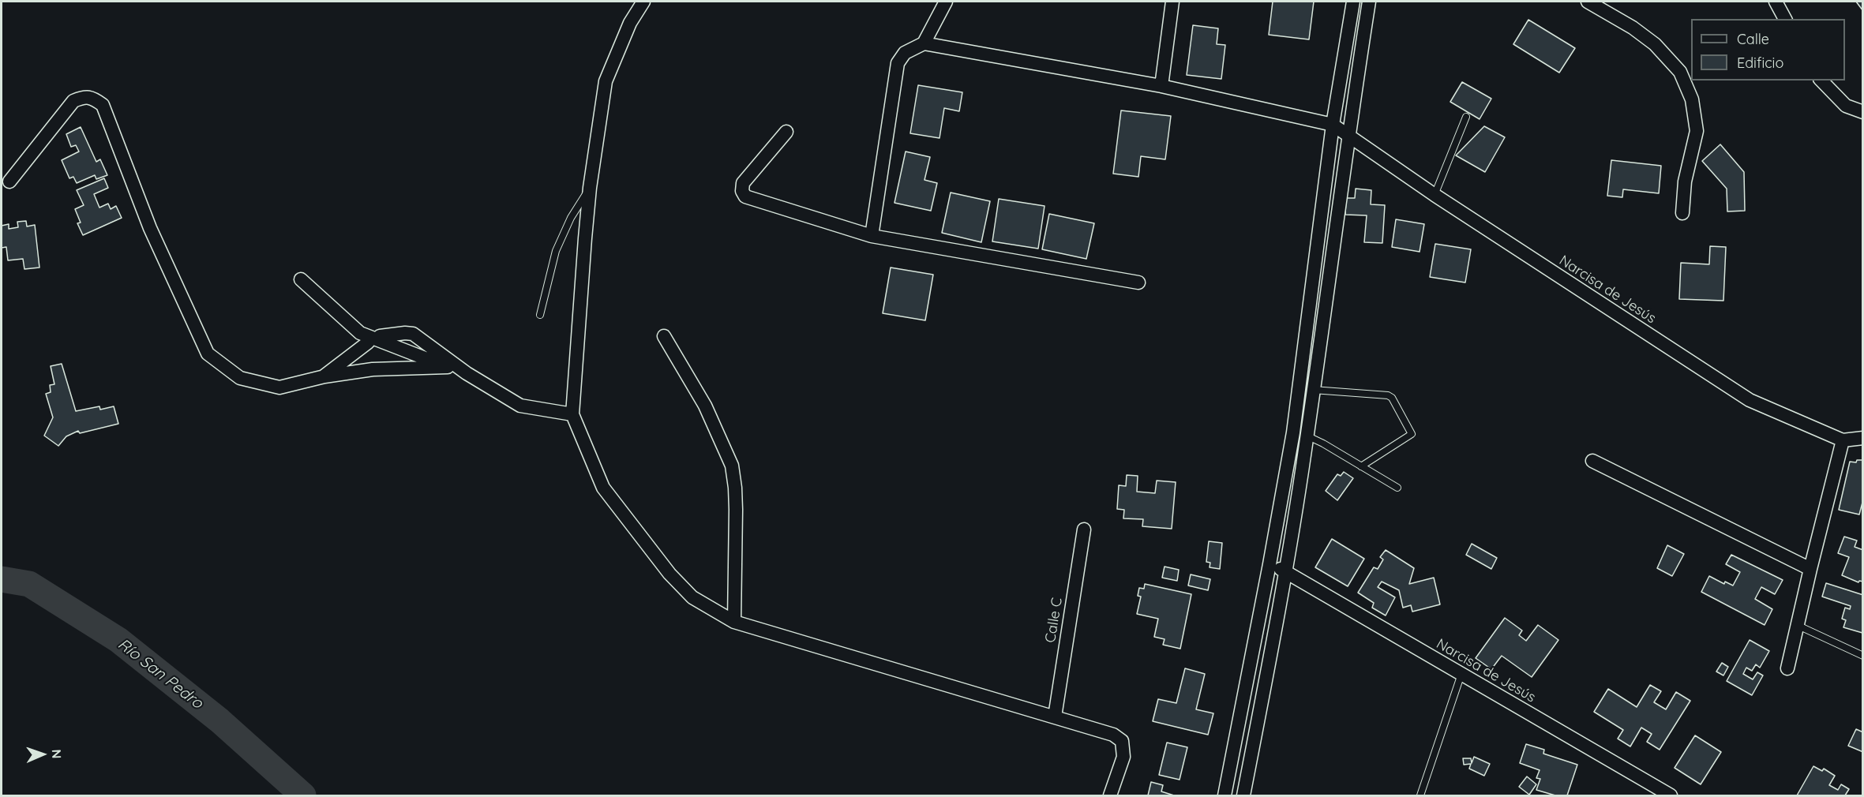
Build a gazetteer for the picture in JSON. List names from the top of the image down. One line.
{"streets":{"street":["Narcisa de Jesús","Calle C"]},"water":["Río San Pedro"],"legend":["Calle","Edificio"],"north":"right"}
